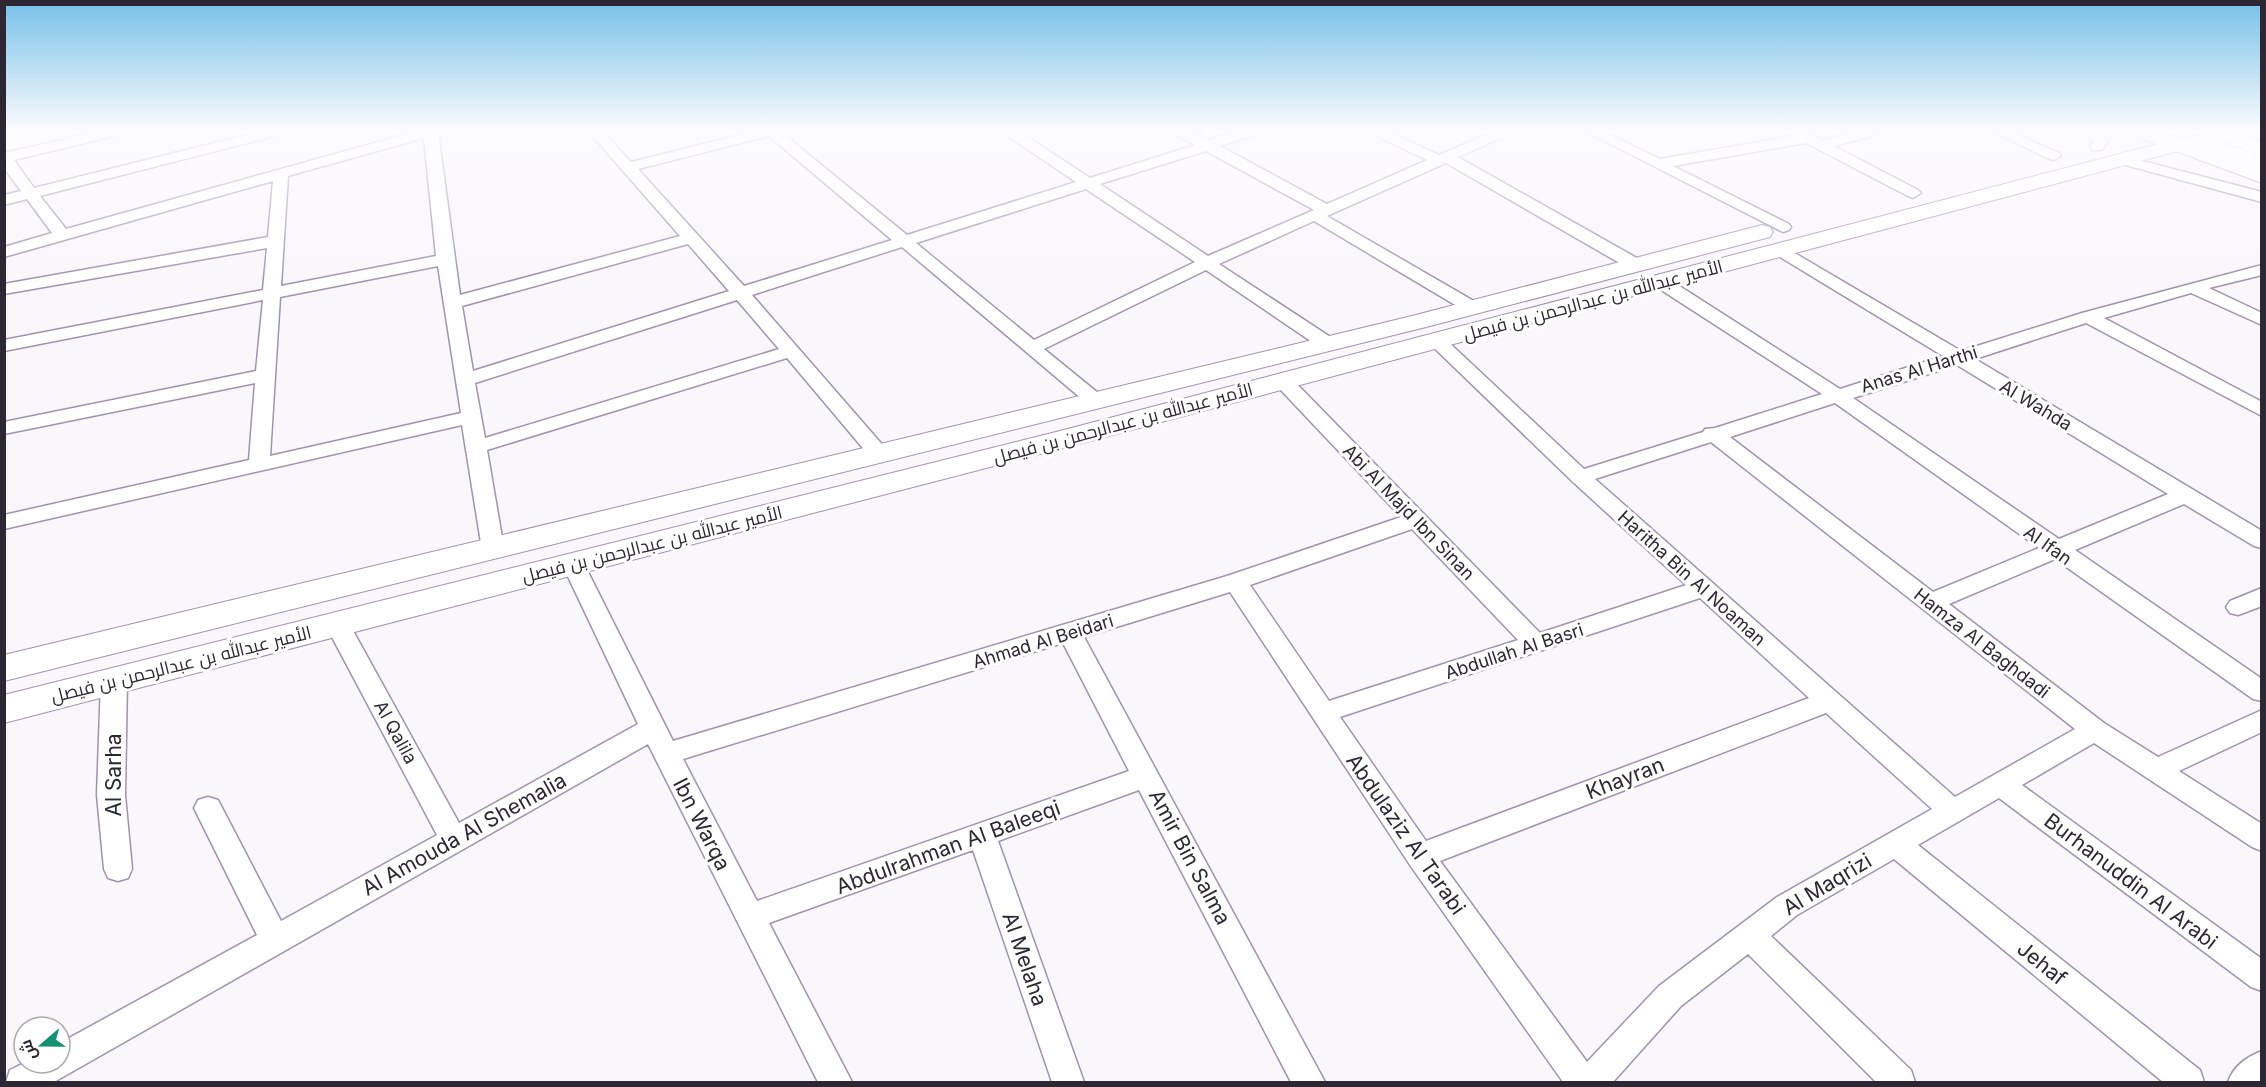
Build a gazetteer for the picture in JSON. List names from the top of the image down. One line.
{"streets":{"main road":["الأمير عبدالله بن عبدالرحمن بن فيصل"],"street":["Anas Al Harthi","Al Wahda","Abi Al Majd Ibn Sinan","Al Ifan","Haritha Bin Al Noaman","Ahmad Al Beidari","Hamza Al Baghdadi","Abdullah Al Basri","Al Qalila","Al Sarha","Khayran","Ibn Warqa","Al Amouda Al Shemalia","Abdulaziz Al Tarabi","Abdulrahman Al Baleeqi","Amir Bin Salma","Burhanuddin Al Arabi","Al Maqrizi","Al Melaha","Jehaf"]},"crossings":[["الأمير عبدالله بن عبدالرحمن بن فيصل","Al Wahda"],["الأمير عبدالله بن عبدالرحمن بن فيصل","Abi Al Majd Ibn Sinan"],["الأمير عبدالله بن عبدالرحمن بن فيصل","Al Ifan"],["الأمير عبدالله بن عبدالرحمن بن فيصل","Haritha Bin Al Noaman"],["الأمير عبدالله بن عبدالرحمن بن فيصل","Al Qalila"],["الأمير عبدالله بن عبدالرحمن بن فيصل","Al Sarha"],["الأمير عبدالله بن عبدالرحمن بن فيصل","Ibn Warqa"],["Anas Al Harthi","Al Wahda"],["Anas Al Harthi","Al Ifan"],["Anas Al Harthi","Haritha Bin Al Noaman"],["Anas Al Harthi","Hamza Al Baghdadi"],["Abi Al Majd Ibn Sinan","Ahmad Al Beidari"],["Abi Al Majd Ibn Sinan","Abdullah Al Basri"],["Haritha Bin Al Noaman","Abdullah Al Basri"],["Haritha Bin Al Noaman","Khayran"],["Haritha Bin Al Noaman","Al Maqrizi"],["Ahmad Al Beidari","Ibn Warqa"],["Ahmad Al Beidari","Abdulaziz Al Tarabi"],["Ahmad Al Beidari","Amir Bin Salma"],["Hamza Al Baghdadi","Al Maqrizi"],["Abdullah Al Basri","Abdulaziz Al Tarabi"],["Al Qalila","Al Amouda Al Shemalia"],["Khayran","Abdulaziz Al Tarabi"],["Ibn Warqa","Al Amouda Al Shemalia"],["Ibn Warqa","Abdulrahman Al Baleeqi"],["Abdulrahman Al Baleeqi","Amir Bin Salma"],["Abdulrahman Al Baleeqi","Al Melaha"],["Burhanuddin Al Arabi","Al Maqrizi"],["Al Maqrizi","Jehaf"]],"north":"left"}
